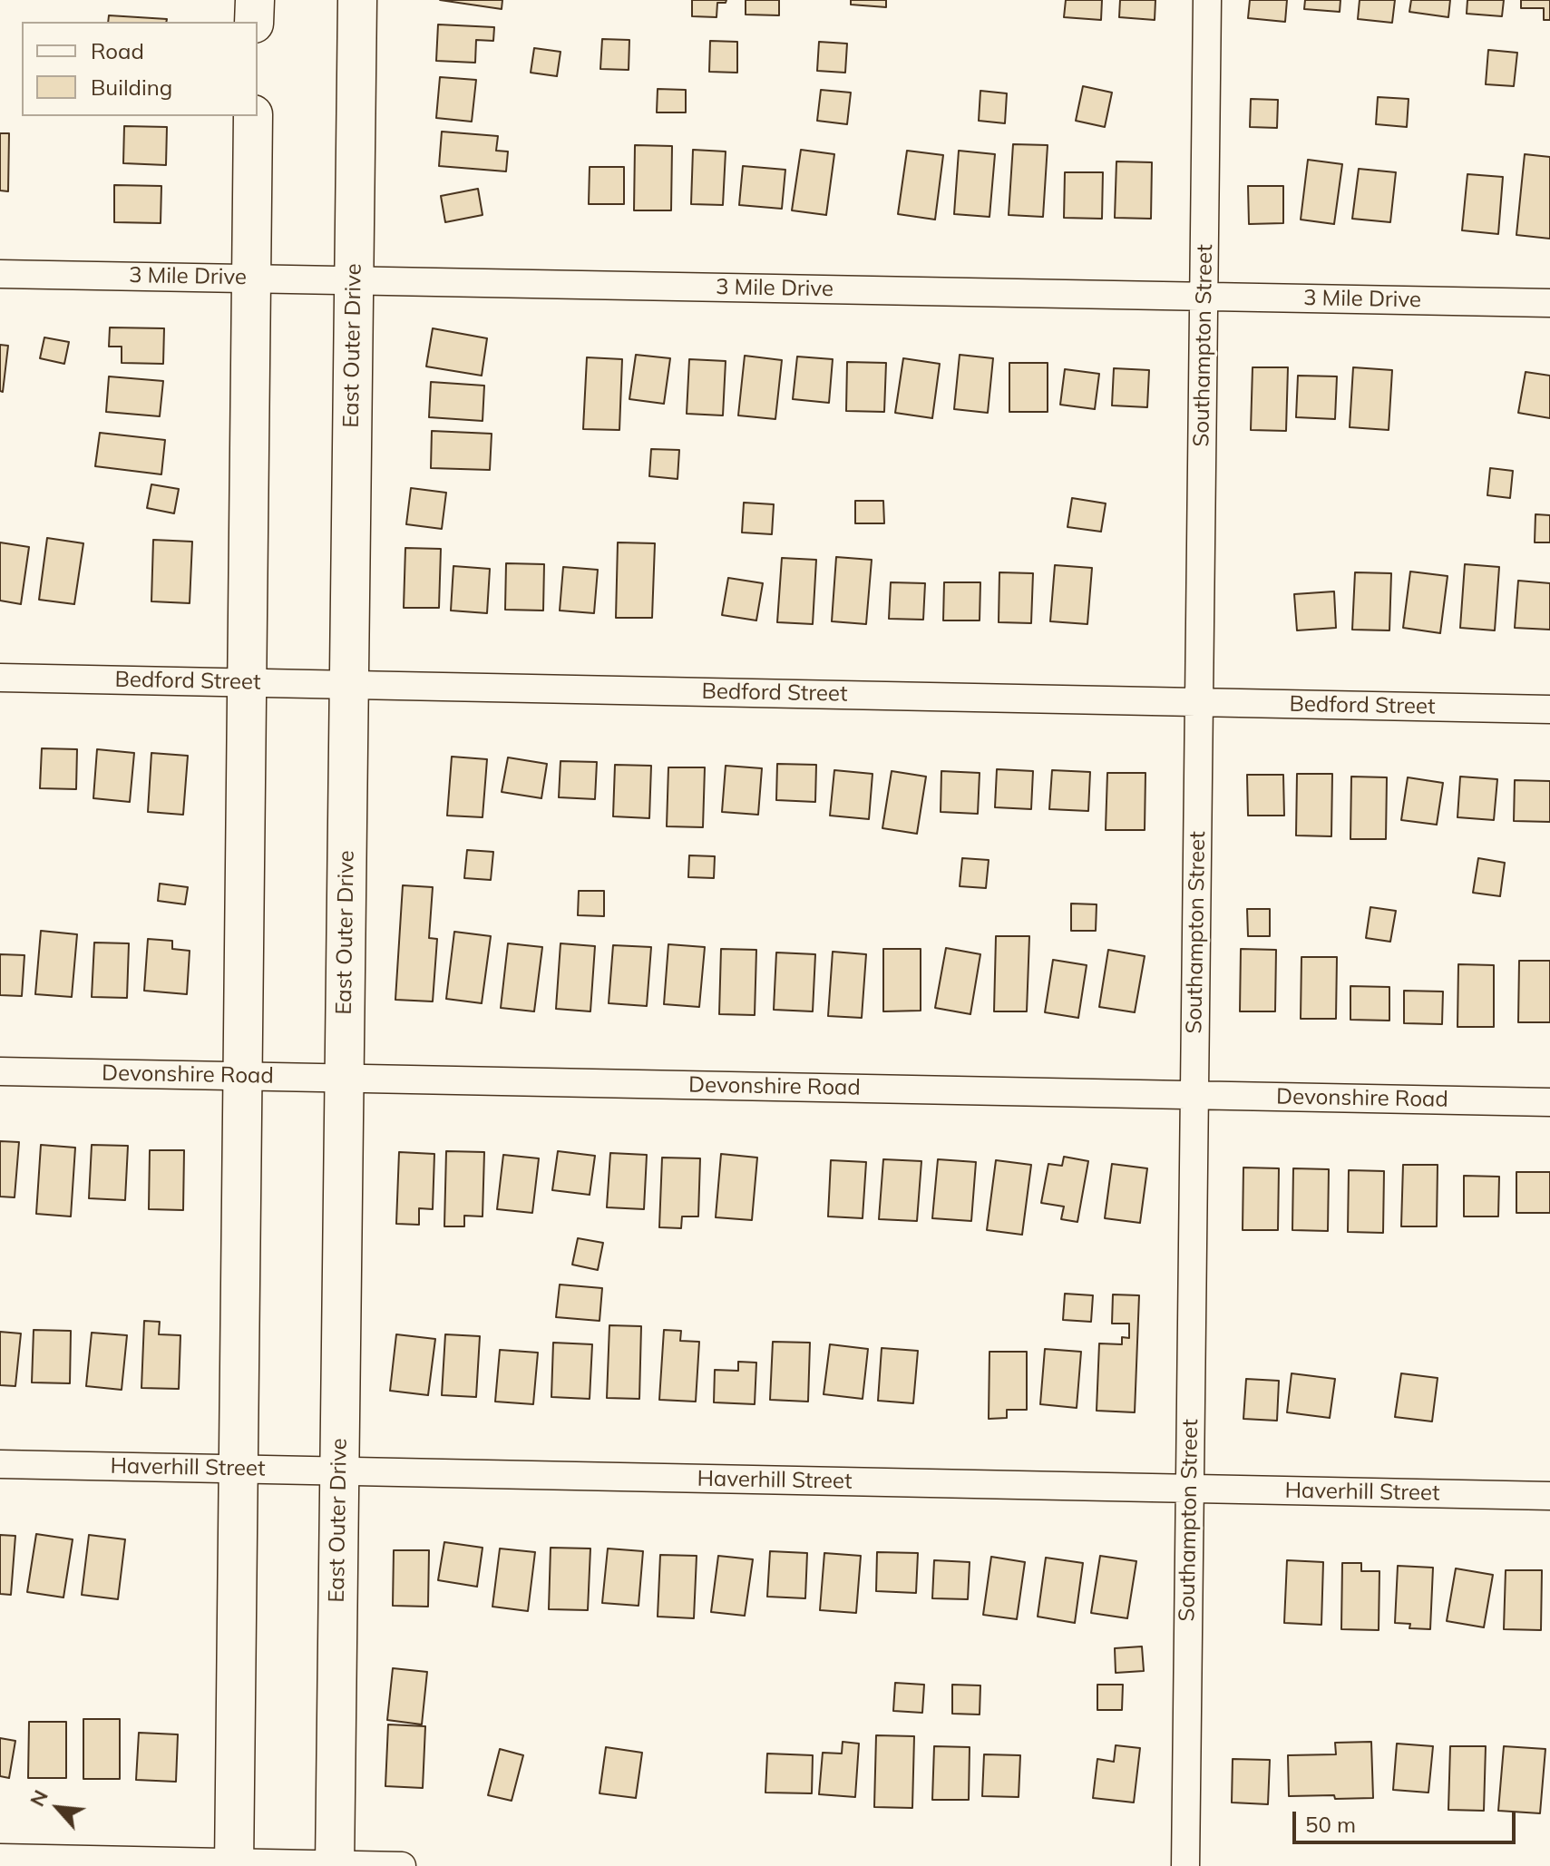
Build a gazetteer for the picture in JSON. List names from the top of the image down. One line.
{"streets":{"street":["3 Mile Drive","East Outer Drive","Southampton Street","Bedford Street","Devonshire Road","Haverhill Street"]},"crossings":[["3 Mile Drive","East Outer Drive"],["3 Mile Drive","Southampton Street"],["East Outer Drive","Bedford Street"],["East Outer Drive","Devonshire Road"],["East Outer Drive","Haverhill Street"],["Southampton Street","Bedford Street"],["Southampton Street","Devonshire Road"],["Southampton Street","Haverhill Street"]],"legend":["Road","Building"],"scale_bar":"50 m","north":"top left"}
